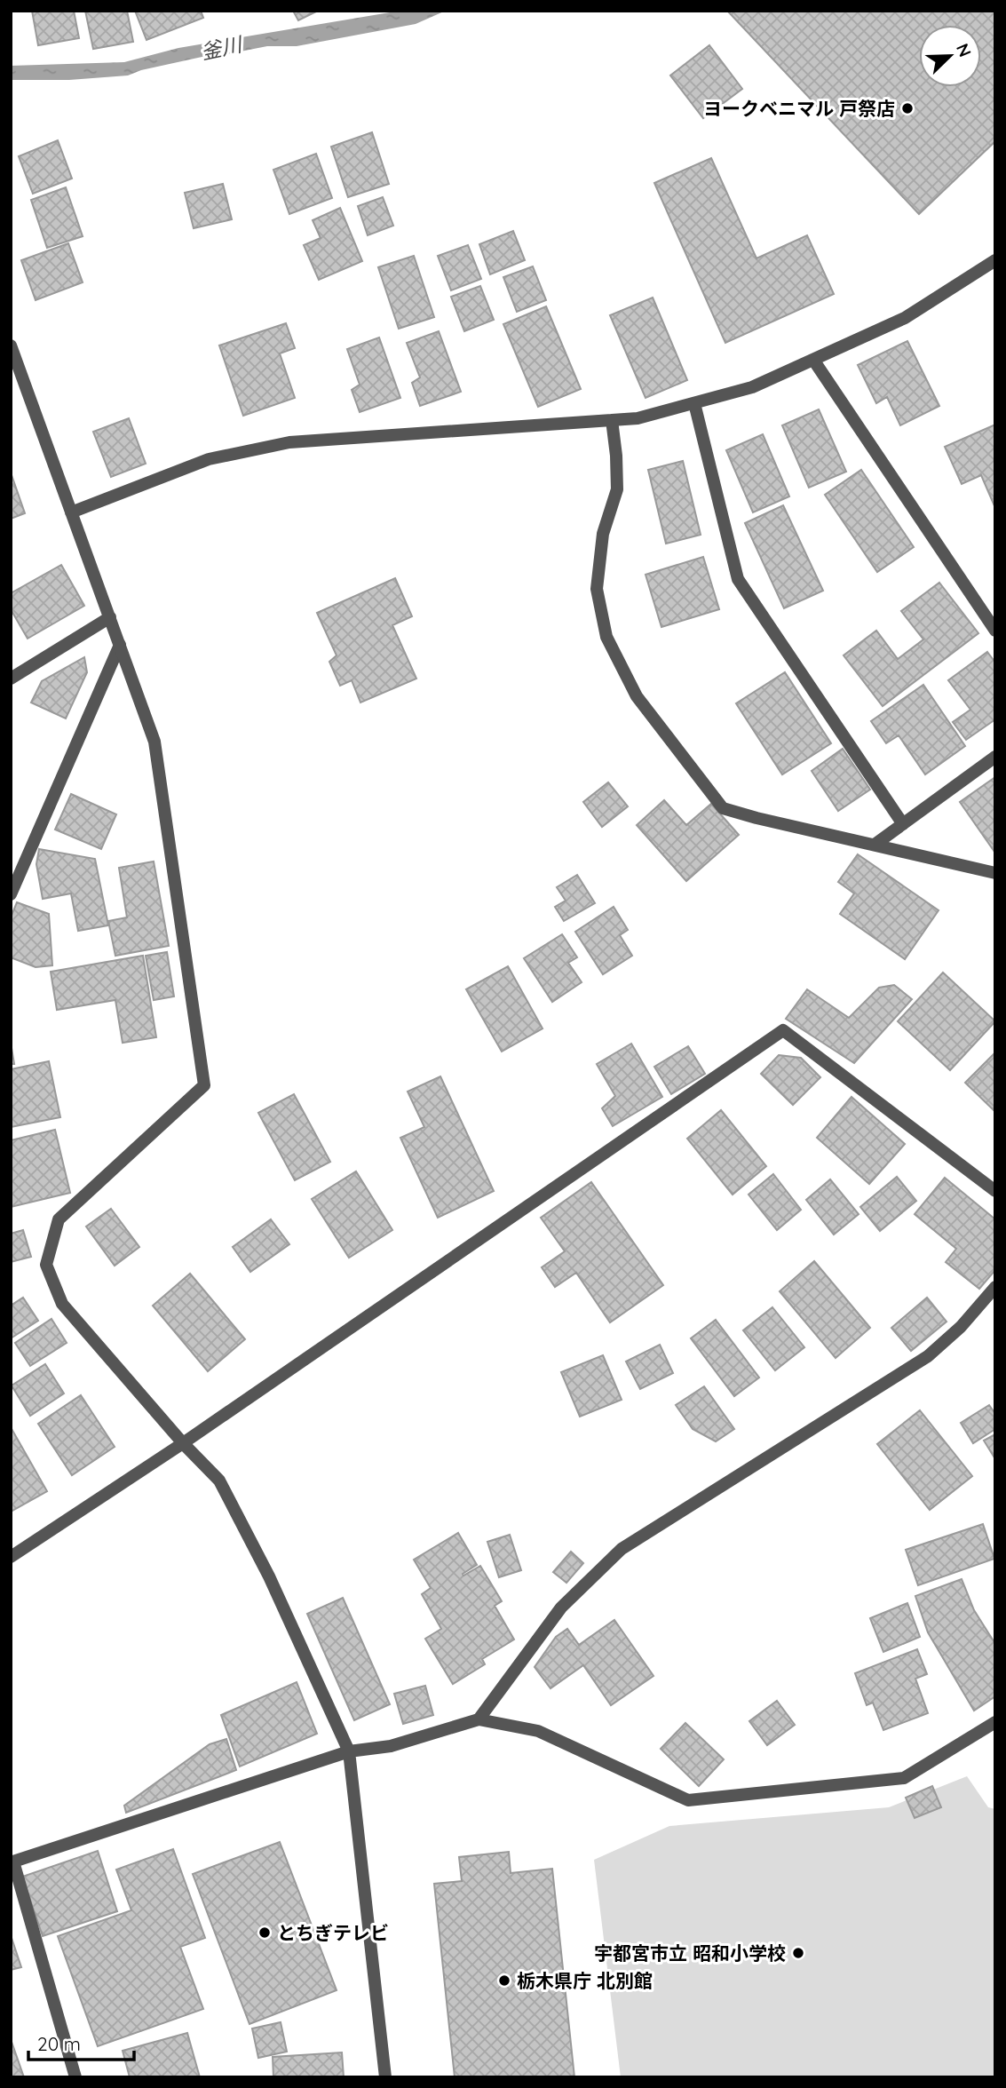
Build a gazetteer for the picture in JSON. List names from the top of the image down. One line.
{"water":["釜川"],"places":["ヨークベニマル 戸祭店","とちぎテレビ","宇都宮市立 昭和小学校","栃木県庁 北別館"],"scale_bar":"20 m","north":"top right"}
